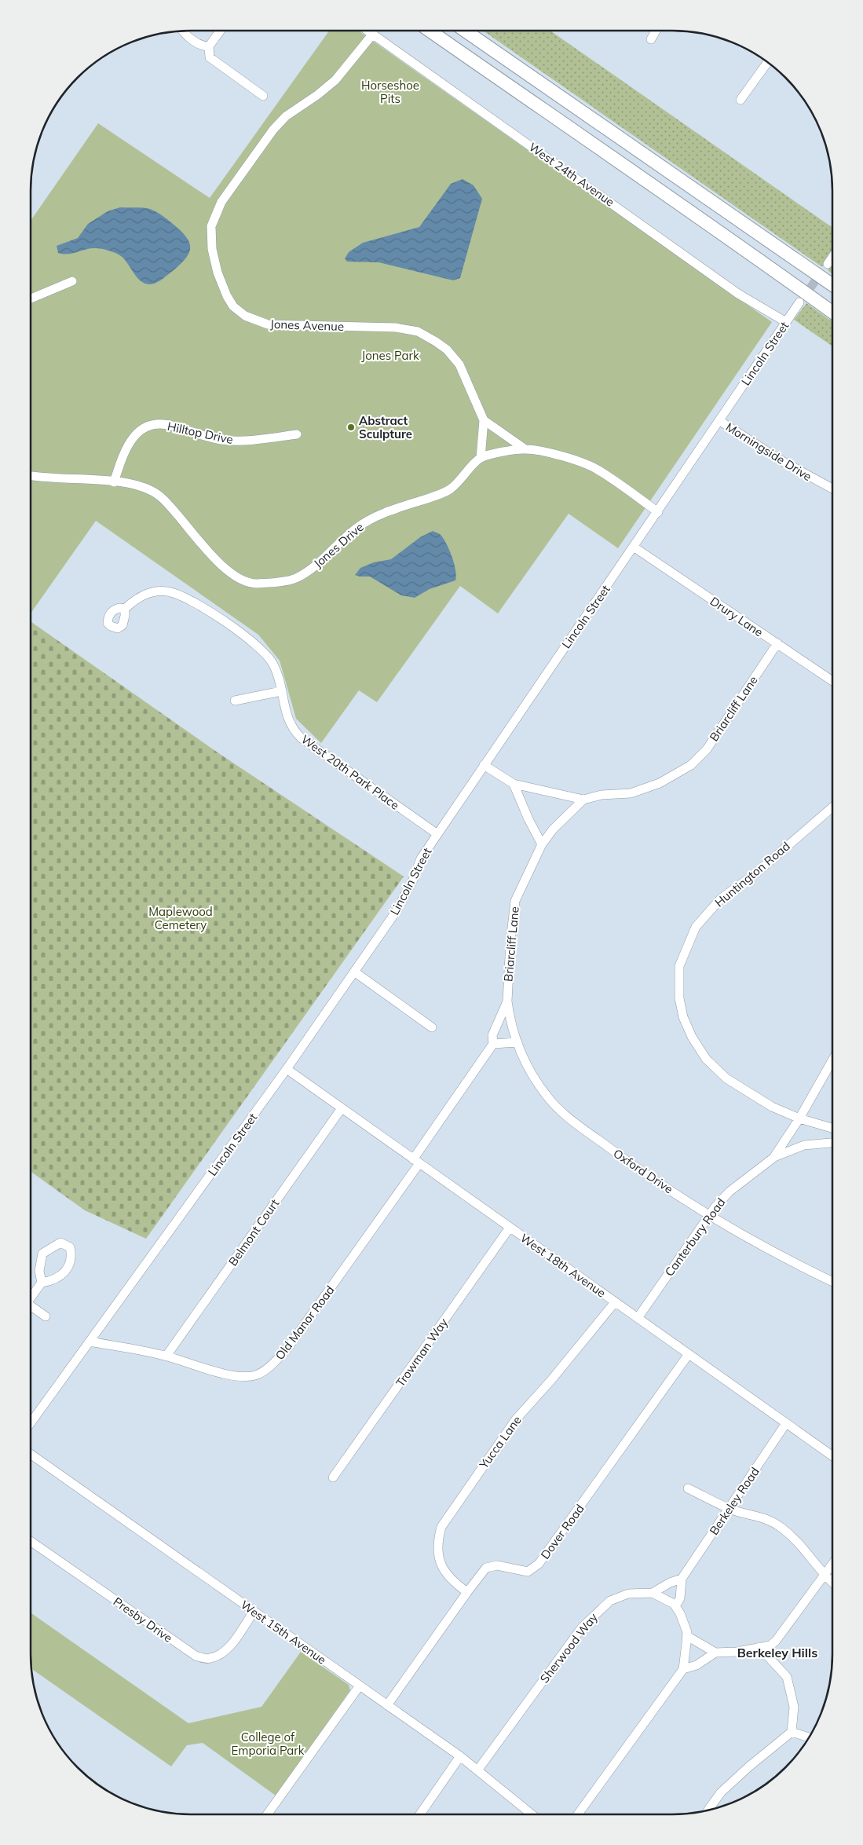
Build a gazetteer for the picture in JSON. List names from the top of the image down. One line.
{"streets":{"street":["West 24th Avenue","Jones Avenue","Lincoln Street","Hilltop Drive","Morningside Drive","Jones Drive","Drury Lane","Briarcliff Lane","West 20th Park Place","Huntington Road","Oxford Drive","Belmont Court","Canterbury Road","West 18th Avenue","Old Manor Road","Trowman Way","Yucca Lane","Berkeley Road","Dover Road","Presby Drive","West 15th Avenue","Sherwood Way"]},"crossings":[["West 24th Avenue","Jones Avenue"],["West 24th Avenue","Lincoln Street"],["Lincoln Street","Morningside Drive"],["Lincoln Street","Drury Lane"],["Lincoln Street","West 20th Park Place"],["Lincoln Street","West 18th Avenue"],["Lincoln Street","Old Manor Road"],["Hilltop Drive","Jones Drive"],["Drury Lane","Briarcliff Lane"],["Briarcliff Lane","Oxford Drive"],["Briarcliff Lane","West 18th Avenue"],["Briarcliff Lane","Old Manor Road"],["Huntington Road","Canterbury Road"],["Oxford Drive","Canterbury Road"],["Belmont Court","West 18th Avenue"],["Belmont Court","Old Manor Road"],["Canterbury Road","West 18th Avenue"],["West 18th Avenue","Old Manor Road"],["West 18th Avenue","Trowman Way"],["West 18th Avenue","Yucca Lane"],["West 18th Avenue","Berkeley Road"],["West 18th Avenue","Dover Road"],["Yucca Lane","Dover Road"],["Berkeley Road","Sherwood Way"],["Dover Road","West 15th Avenue"],["Presby Drive","West 15th Avenue"],["West 15th Avenue","Sherwood Way"]],"districts":["Berkeley Hills"],"parks":["Horseshoe Pits","Jones Park","Maplewood Cemetery","College of Emporia Park"],"places":["Abstract Sculpture"]}
